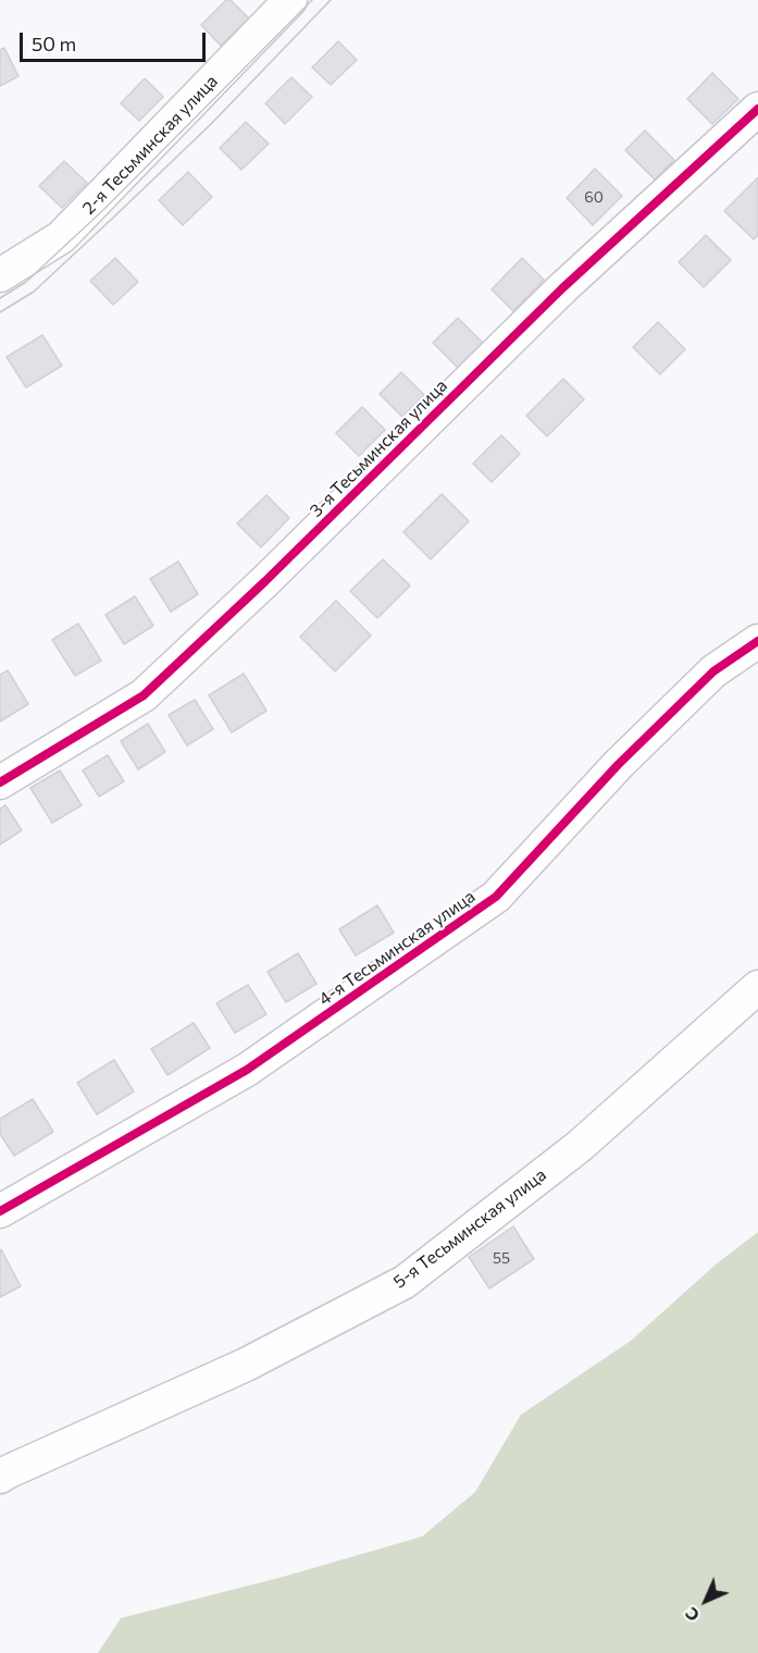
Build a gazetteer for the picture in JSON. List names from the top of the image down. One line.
{"streets":{"street":["2-я Тесьминская улица","3-я Тесьминская улица","4-я Тесьминская улица","5-я Тесьминская улица"]},"house_numbers":["60","55"],"scale_bar":"50 m","north":"bottom left"}
